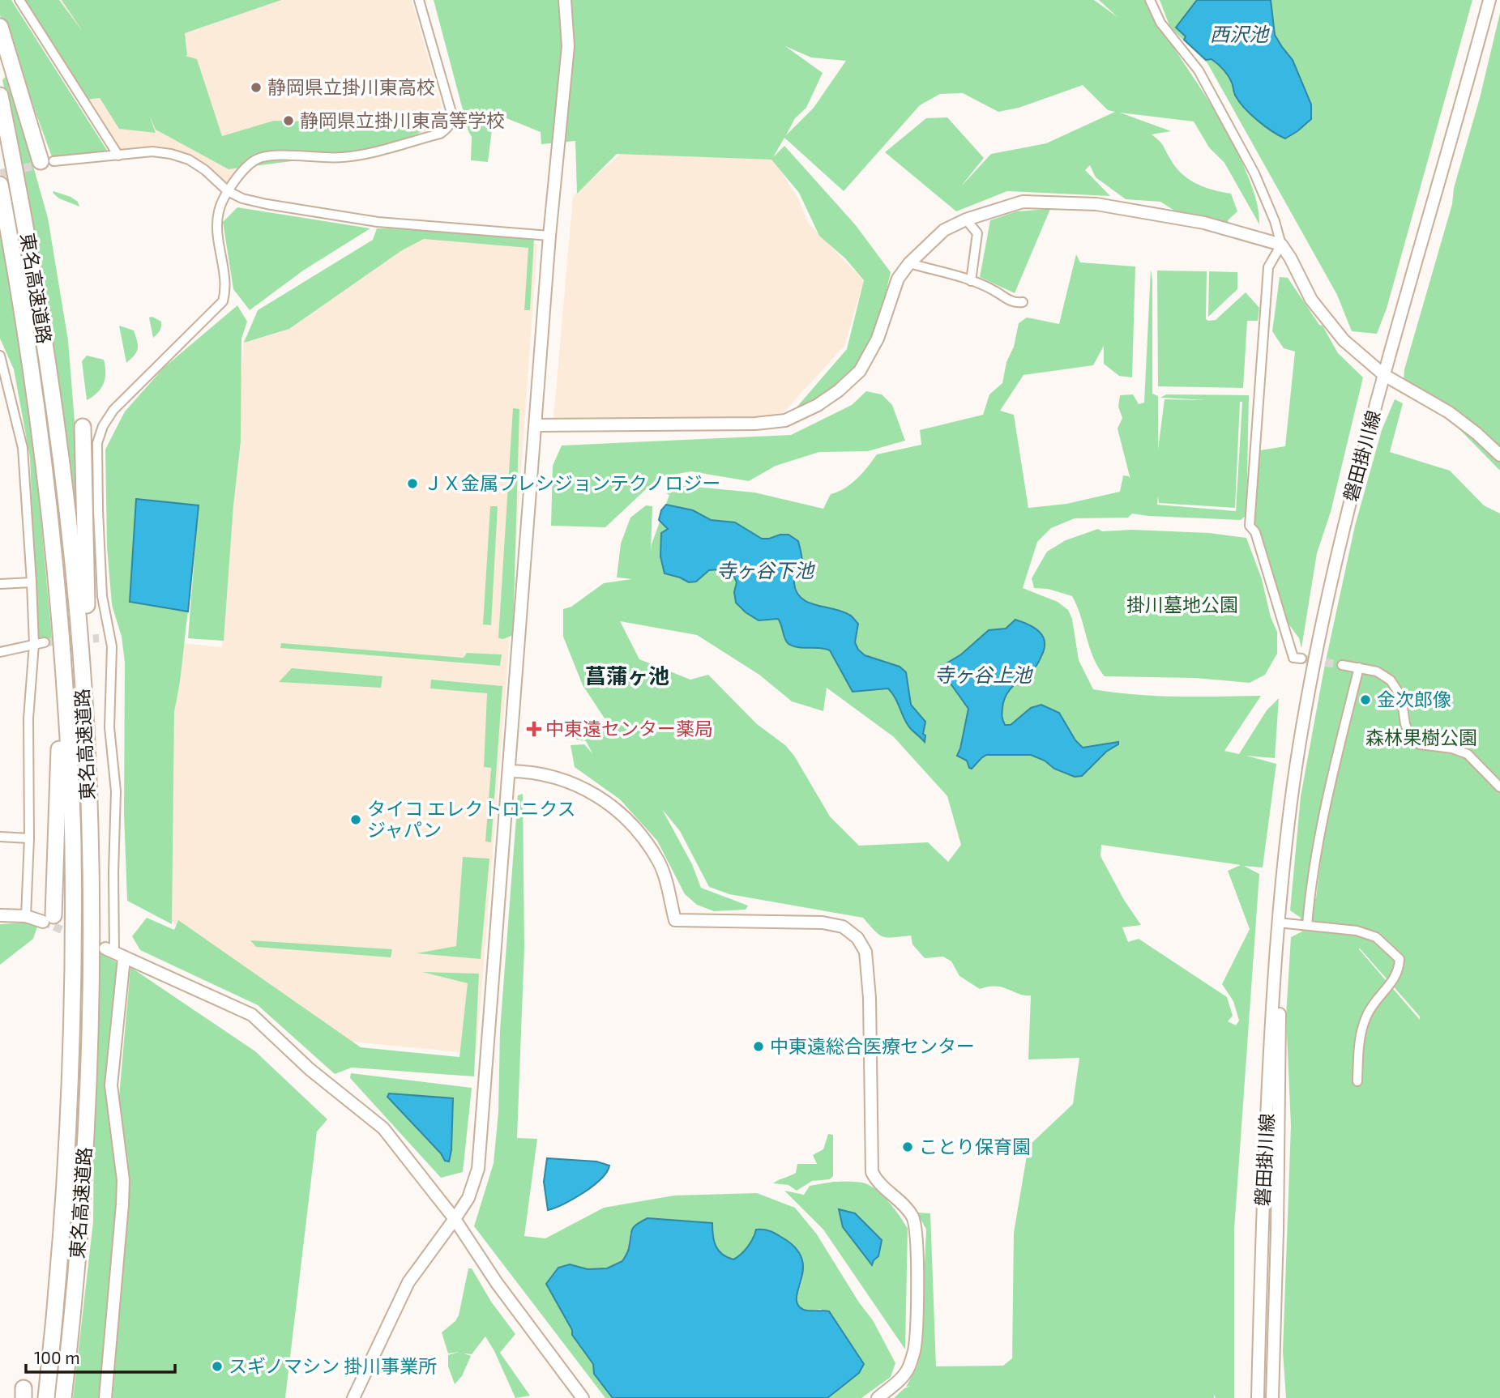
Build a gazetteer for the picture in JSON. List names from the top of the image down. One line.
{"streets":{"highway":["東名高速道路"],"street":["磐田掛川線"]},"districts":["菖蒲ヶ池"],"water":["西沢池","寺ヶ谷下池","寺ヶ谷上池"],"parks":["掛川墓地公園","森林果樹公園"],"places":{"other":["静岡県立掛川東高校","静岡県立掛川東高等学校","ＪＸ金属プレシジョンテクノロジー","金次郎像","タイコ エレクトロニクス ジャパン","中東遠総合医療センター","ことり保育園","スギノマシン 掛川事業所"],"health":["中東遠センター薬局"]},"scale_bar":"100 m"}
